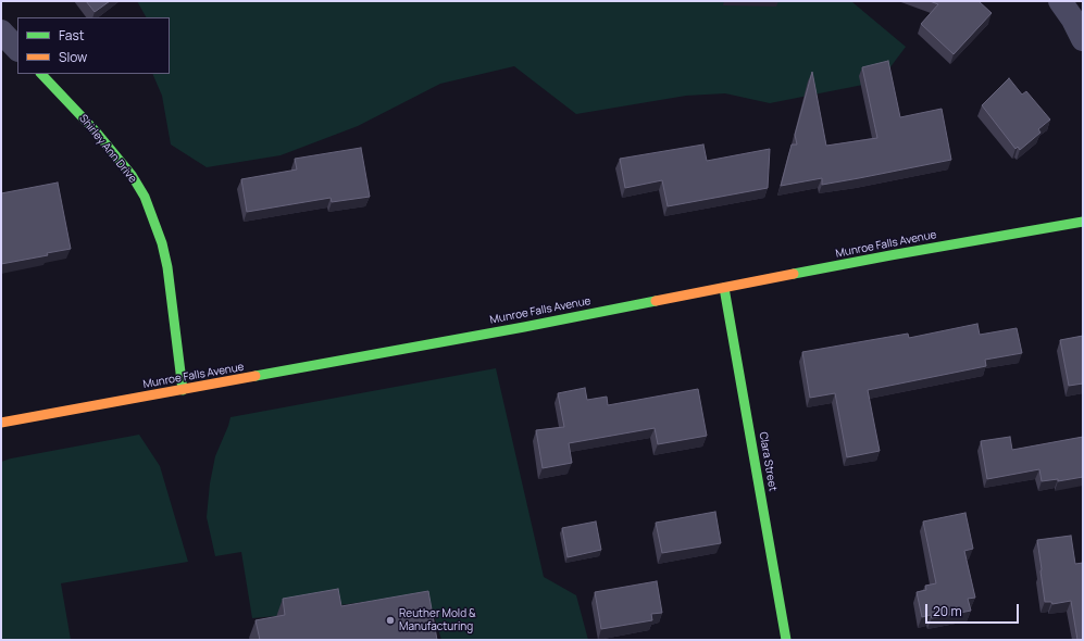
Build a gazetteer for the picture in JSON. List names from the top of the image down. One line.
{"streets":{"street":["Shirley Ann Drive","Munroe Falls Avenue","Clara Street"]},"crossings":[["Shirley Ann Drive","Munroe Falls Avenue"],["Munroe Falls Avenue","Clara Street"]],"places":["Reuther Mold & Manufacturing"],"legend":["Fast","Slow"],"scale_bar":"20 m"}
